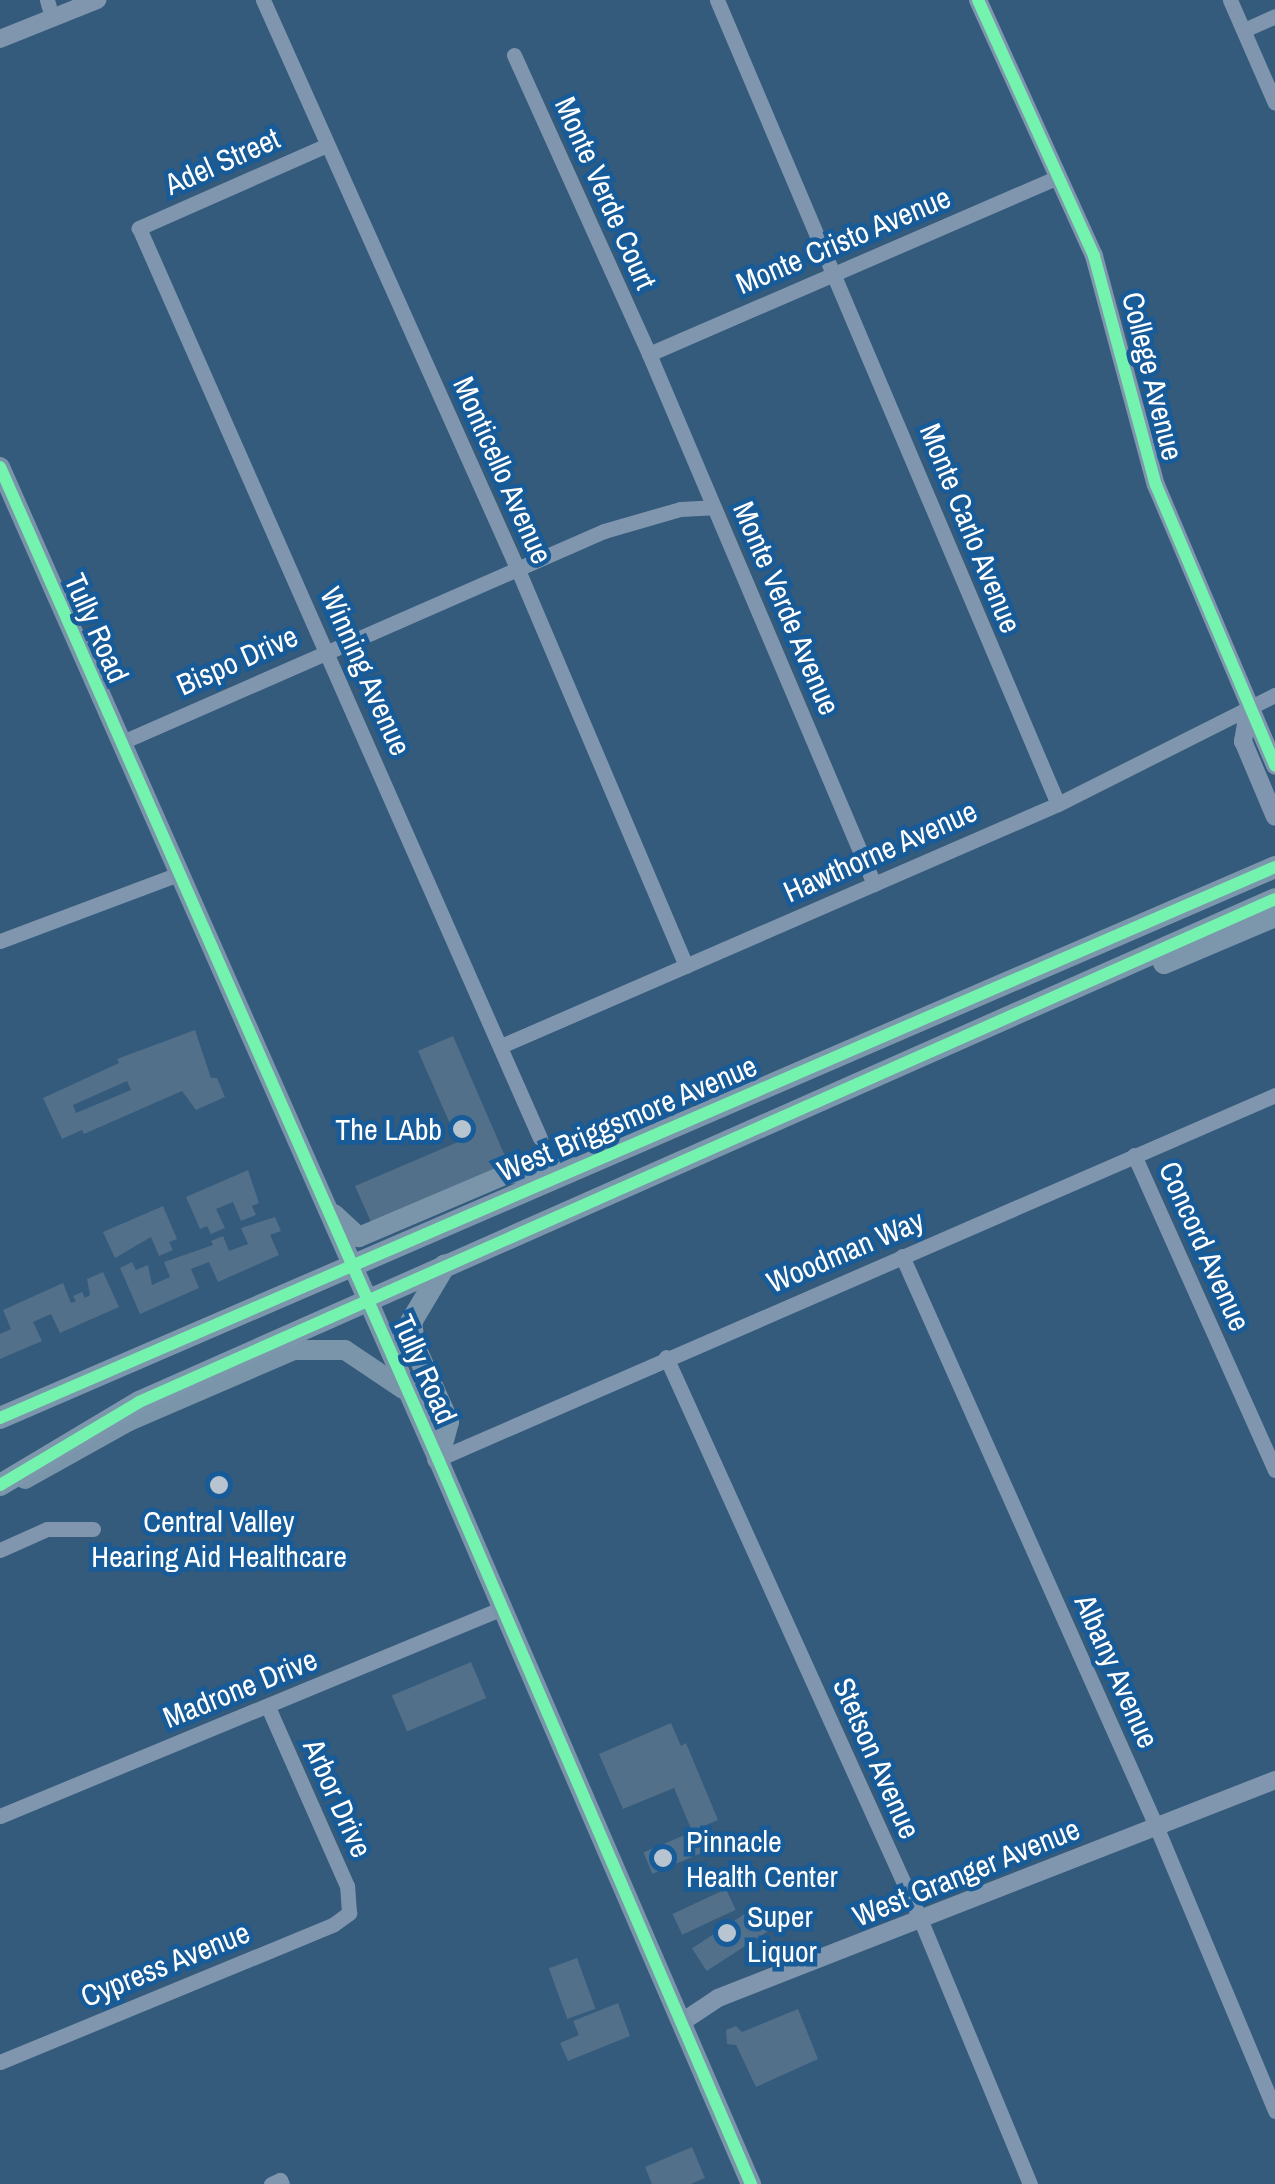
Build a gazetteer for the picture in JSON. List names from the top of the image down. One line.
{"streets":{"main road":["Tully Road","West Briggsmore Avenue"],"street":["Adel Street","Monte Verde Court","Monte Cristo Avenue","College Avenue","Monticello Avenue","Monte Carlo Avenue","Monte Verde Avenue","Bispo Drive","Winning Avenue","Hawthorne Avenue","Concord Avenue","Woodman Way","Albany Avenue","Madrone Drive","Stetson Avenue","Arbor Drive","West Granger Avenue","Cypress Avenue"]},"crossings":[["Adel Street","Monticello Avenue"],["Adel Street","Winning Avenue"],["Monte Verde Court","Monte Cristo Avenue"],["Monte Verde Court","Monte Verde Avenue"],["Monte Cristo Avenue","College Avenue"],["Monte Cristo Avenue","Monte Carlo Avenue"],["Monte Cristo Avenue","Monte Verde Avenue"],["College Avenue","Hawthorne Avenue"],["Monticello Avenue","Bispo Drive"],["Monticello Avenue","Hawthorne Avenue"],["Monte Carlo Avenue","Hawthorne Avenue"],["Monte Verde Avenue","Bispo Drive"],["Monte Verde Avenue","Hawthorne Avenue"],["Tully Road","Bispo Drive"],["Tully Road","West Briggsmore Avenue"],["Tully Road","Woodman Way"],["Tully Road","Madrone Drive"],["Tully Road","West Granger Avenue"],["Bispo Drive","Winning Avenue"],["Winning Avenue","Hawthorne Avenue"],["Concord Avenue","Woodman Way"],["Woodman Way","Albany Avenue"],["Woodman Way","Stetson Avenue"],["Albany Avenue","West Granger Avenue"],["Madrone Drive","Arbor Drive"],["Stetson Avenue","West Granger Avenue"],["Arbor Drive","Cypress Avenue"]],"places":["The LAbb","Central Valley Hearing Aid Healthcare","Pinnacle Health Center","Super Liquor"]}
